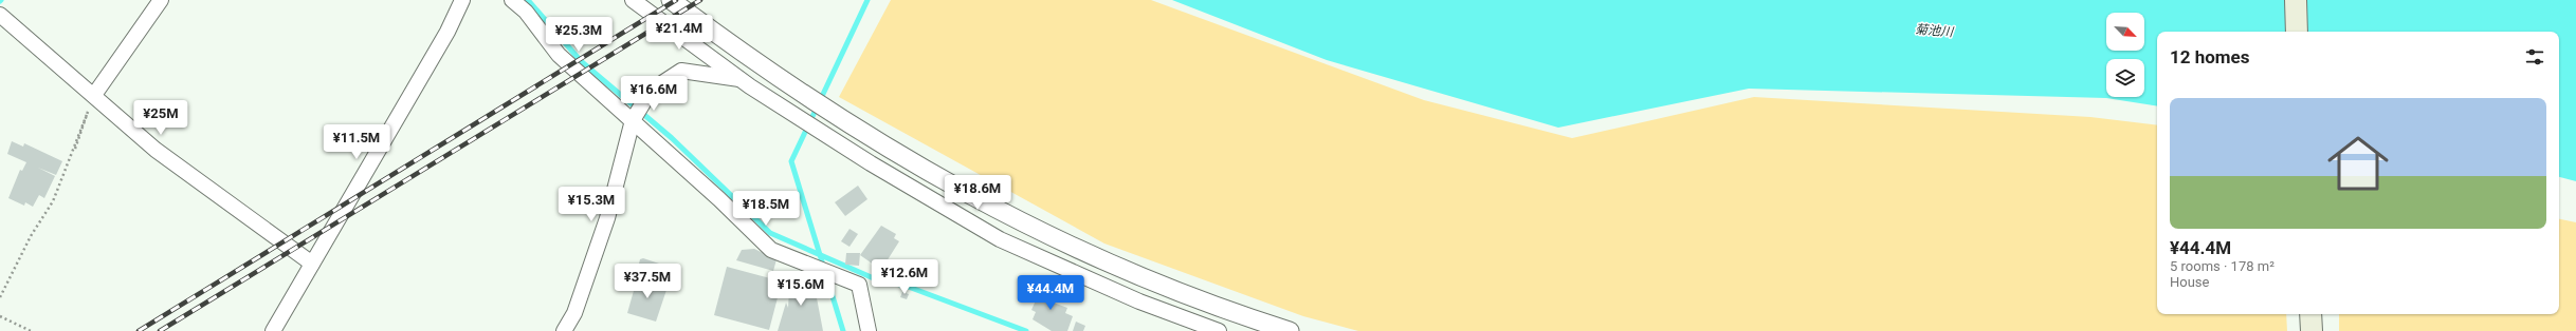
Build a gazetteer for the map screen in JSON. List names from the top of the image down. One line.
{"water":["菊池川"],"north":"bottom right","page":{"price":["¥21.4M","¥25.3M","¥16.6M","¥25M","¥11.5M","¥18.6M","¥15.3M","¥18.5M","¥12.6M","¥37.5M","¥15.6M","¥44.4M"],"heading":"12 homes","list":[{"name":"¥44.4M","note":"5 rooms · 178 m² · House"}]}}
